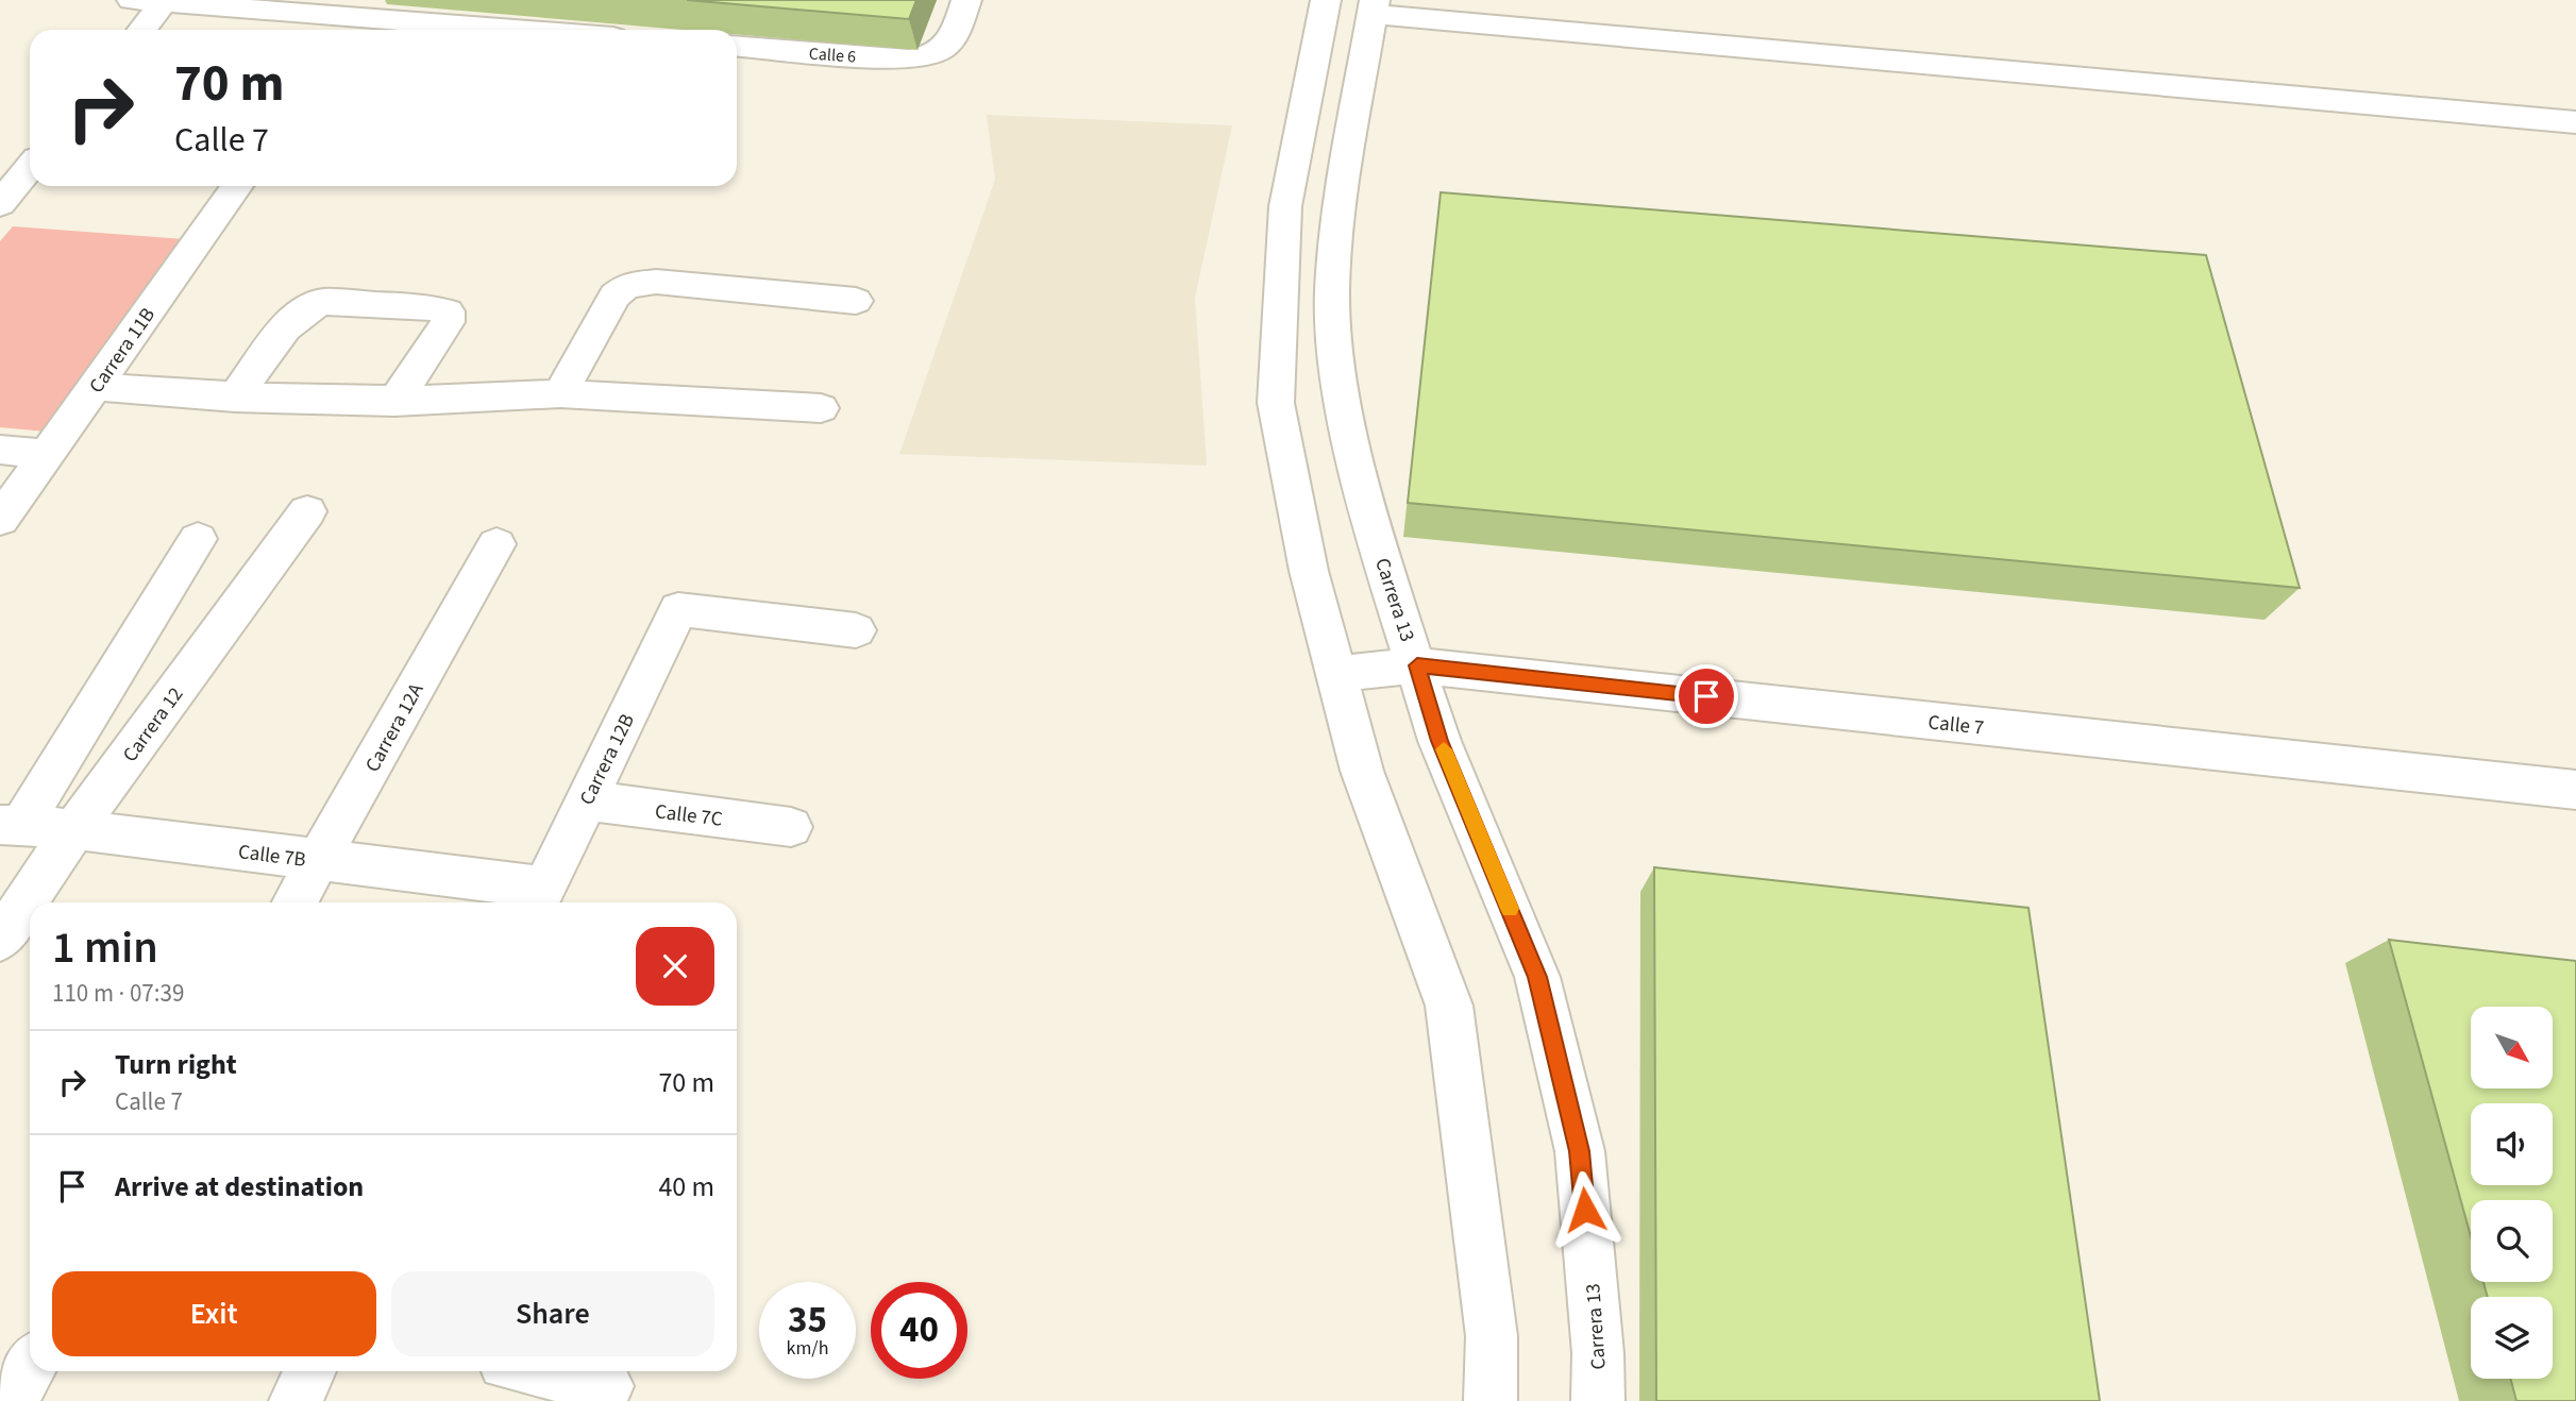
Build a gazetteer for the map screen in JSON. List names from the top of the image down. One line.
{"streets":{"street":["Calle 6","Carrera 11B","Carrera 13","Carrera 12","Calle 7","Carrera 12A","Carrera 12B","Calle 7C","Calle 7B"]},"crossings":[["Carrera 13","Calle 7"],["Carrera 12","Calle 7B"],["Carrera 12A","Calle 7B"],["Carrera 12B","Calle 7C"],["Carrera 12B","Calle 7B"]],"north":"bottom right","page":{"turn":["70 m","Calle 7"],"heading":["1 min","110 m · 07:39"],"list":[{"name":"Turn right","note":"Calle 7","value":"70 m"},{"name":"Arrive at destination","value":"40 m"}],"buttons":["Exit","Share"],"speed":"35 km/h","limit":"40"}}
